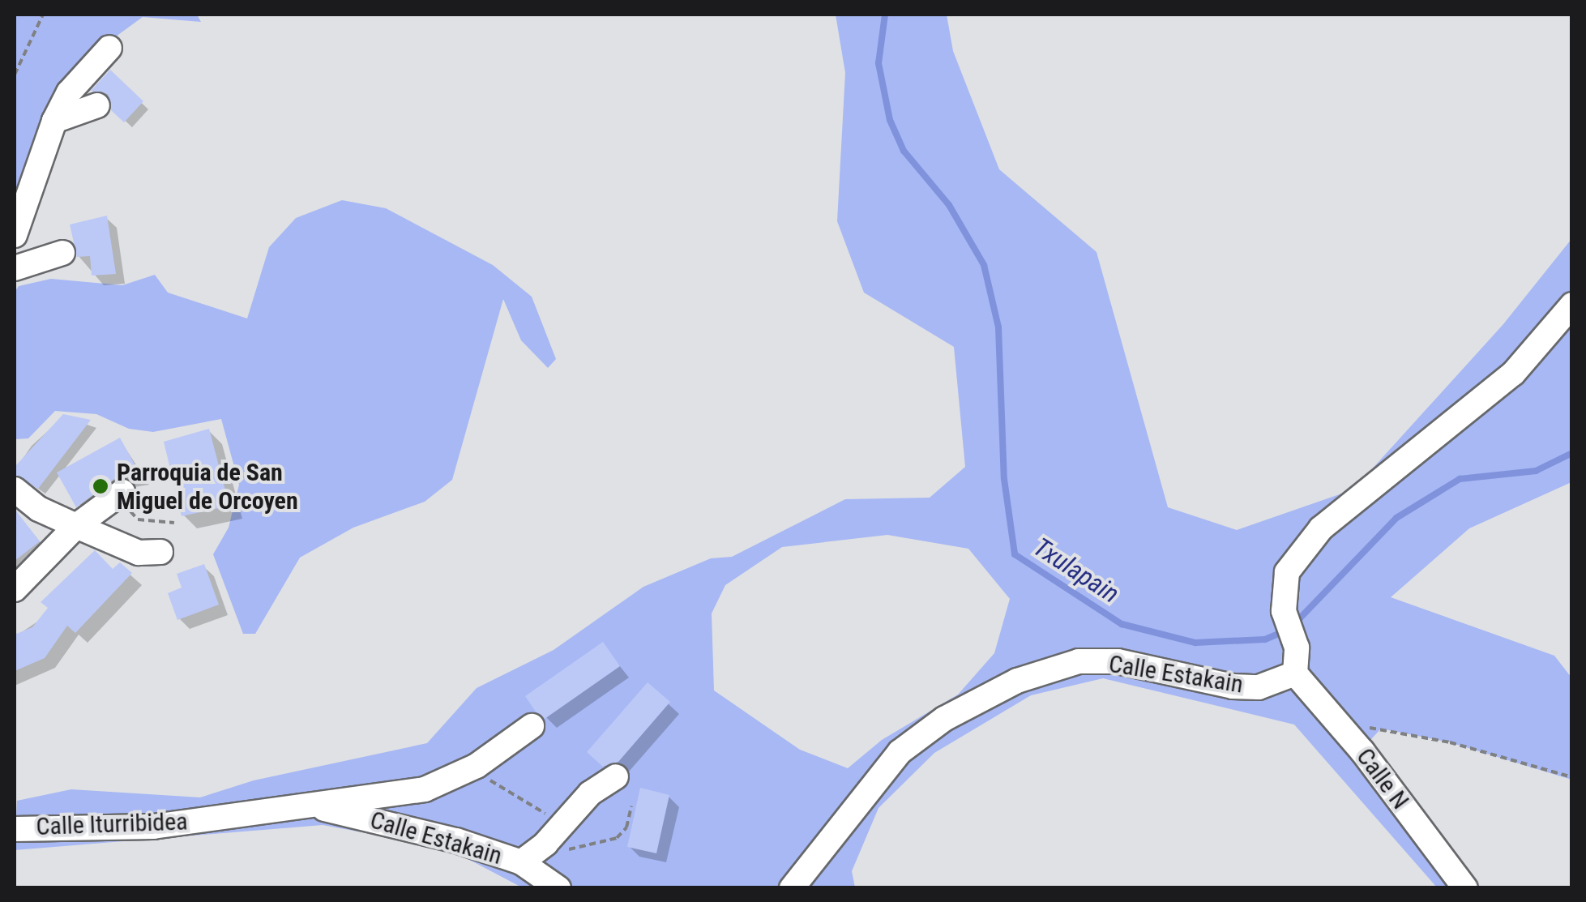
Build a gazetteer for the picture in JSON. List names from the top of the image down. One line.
{"streets":{"street":["Calle Estakain","Calle N","Calle Iturribidea"]},"crossings":[["Calle Estakain","Calle N"],["Calle Estakain","Calle Iturribidea"]],"water":["Txulapain"],"places":["Parroquia de San Miguel de Orcoyen"]}
